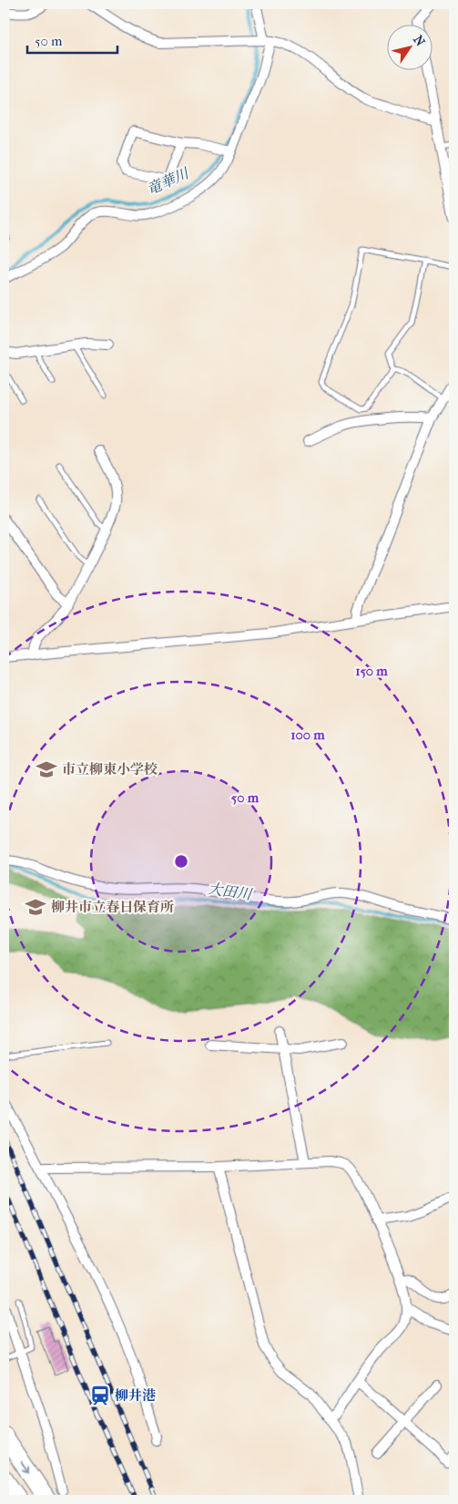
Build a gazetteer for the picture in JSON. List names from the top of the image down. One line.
{"water":["竜華川","大田川"],"places":{"school or university":["市立柳東小学校","柳井市立春日保育所"],"station":["柳井港"]},"scale_bar":"50 m","north":"top right","rings":["150 m","100 m","50 m"]}
